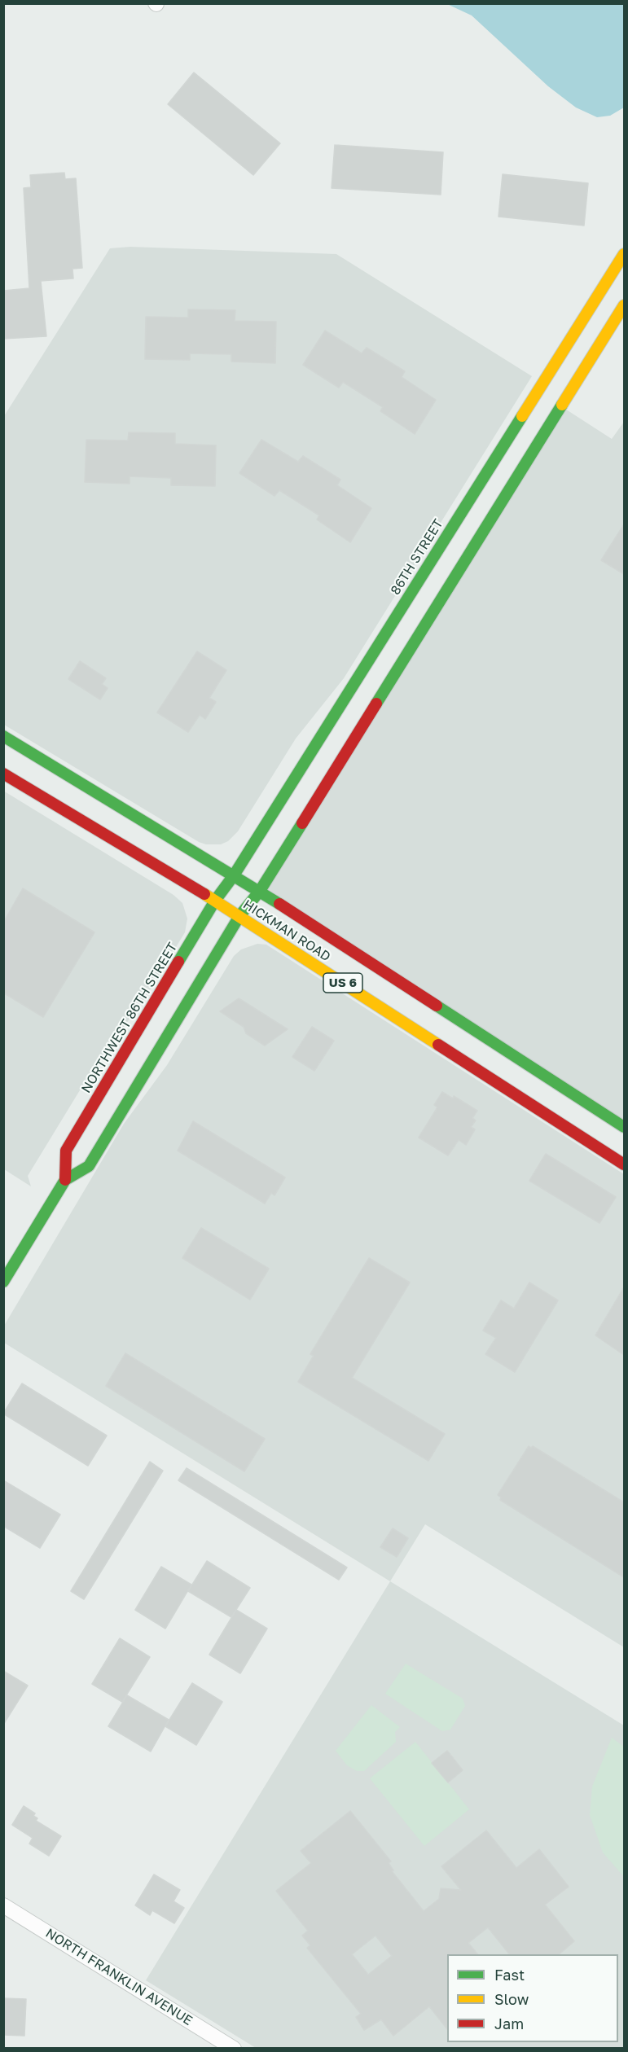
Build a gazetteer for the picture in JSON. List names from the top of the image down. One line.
{"streets":{"main road":["86TH STREET","HICKMAN ROAD","US 6","NORTHWEST 86TH STREET"],"street":["NORTH FRANKLIN AVENUE"]},"crossings":[["86TH STREET","HICKMAN ROAD"],["86TH STREET","NORTHWEST 86TH STREET"],["HICKMAN ROAD","NORTHWEST 86TH STREET"]],"legend":["Fast","Slow","Jam"]}
